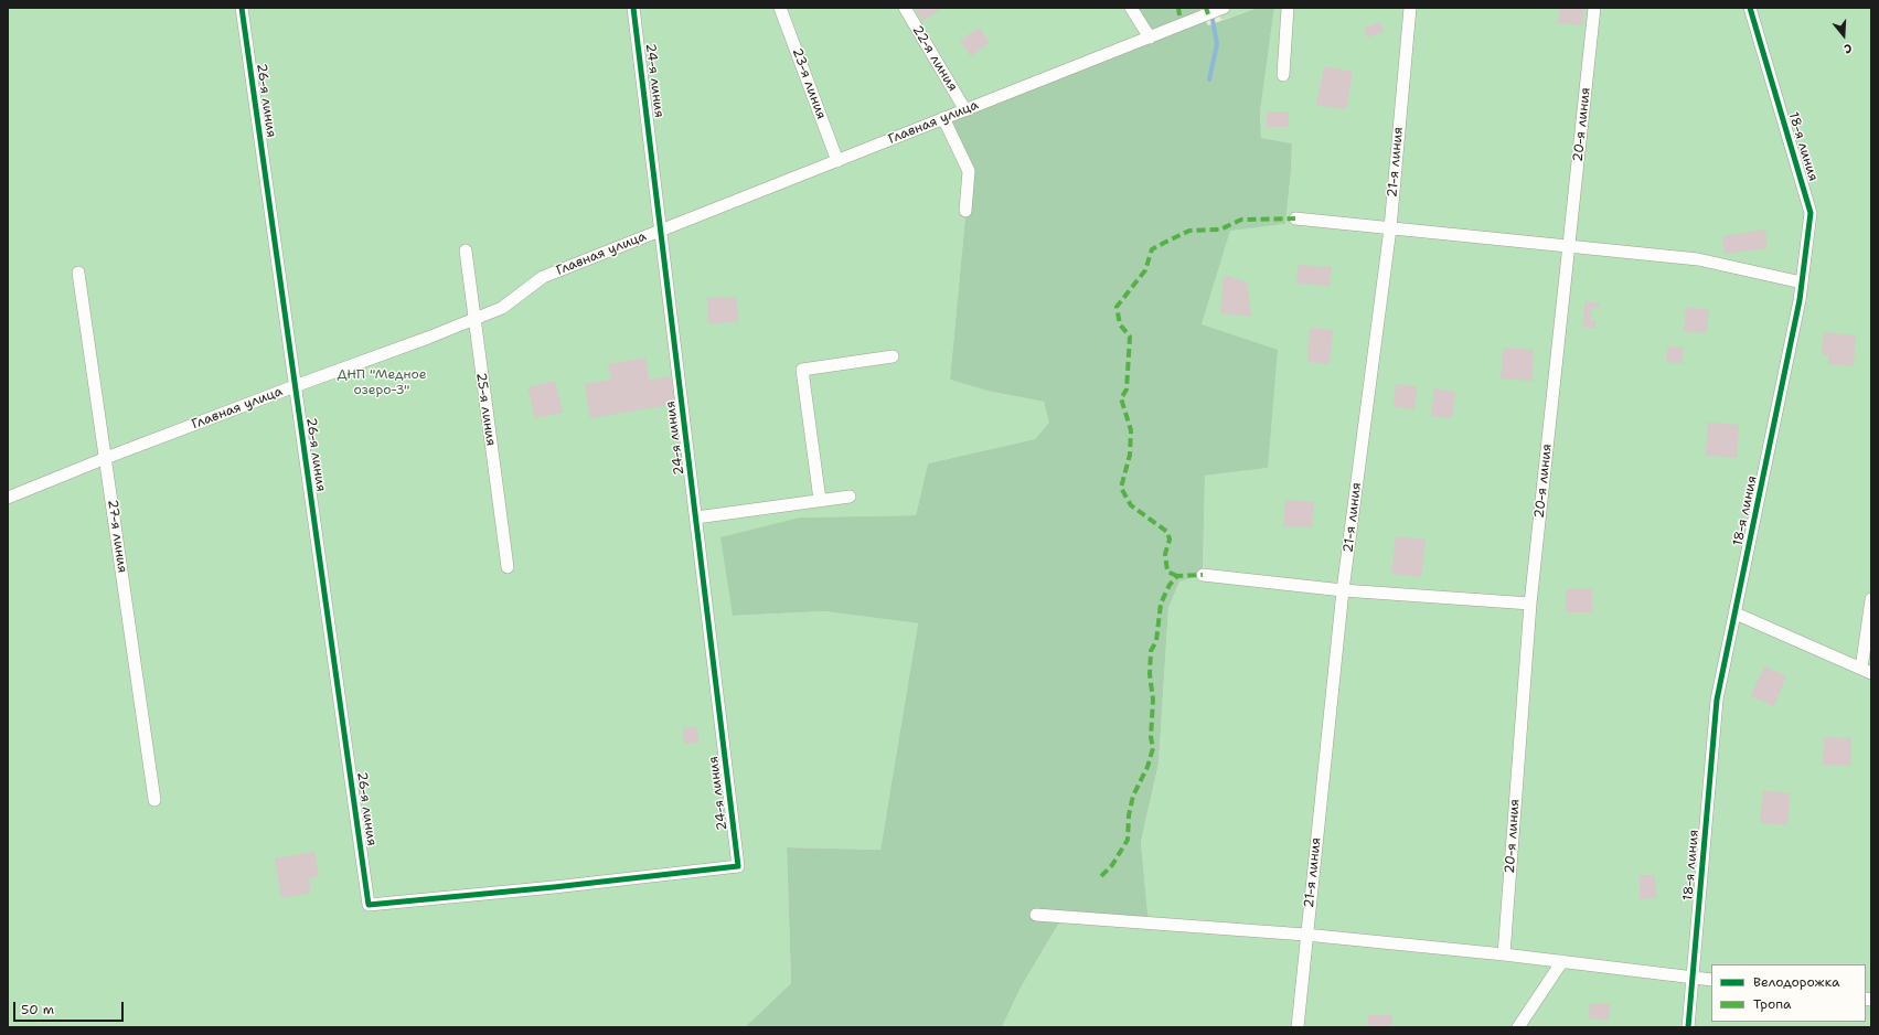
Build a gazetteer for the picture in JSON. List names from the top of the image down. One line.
{"streets":{"street":["22-я линия","24-я линия","23-я линия","26-я линия","Главная улица","20-я линия","18-я линия","21-я линия","25-я линия","27-я линия"]},"crossings":[["22-я линия","Главная улица"],["24-я линия","26-я линия"],["24-я линия","Главная улица"],["23-я линия","Главная улица"],["26-я линия","Главная улица"],["Главная улица","25-я линия"],["Главная улица","27-я линия"]],"parks":["ДНП \"Медное озеро-3\""],"legend":["Велодорожка","Тропа"],"scale_bar":"50 m","north":"bottom"}
